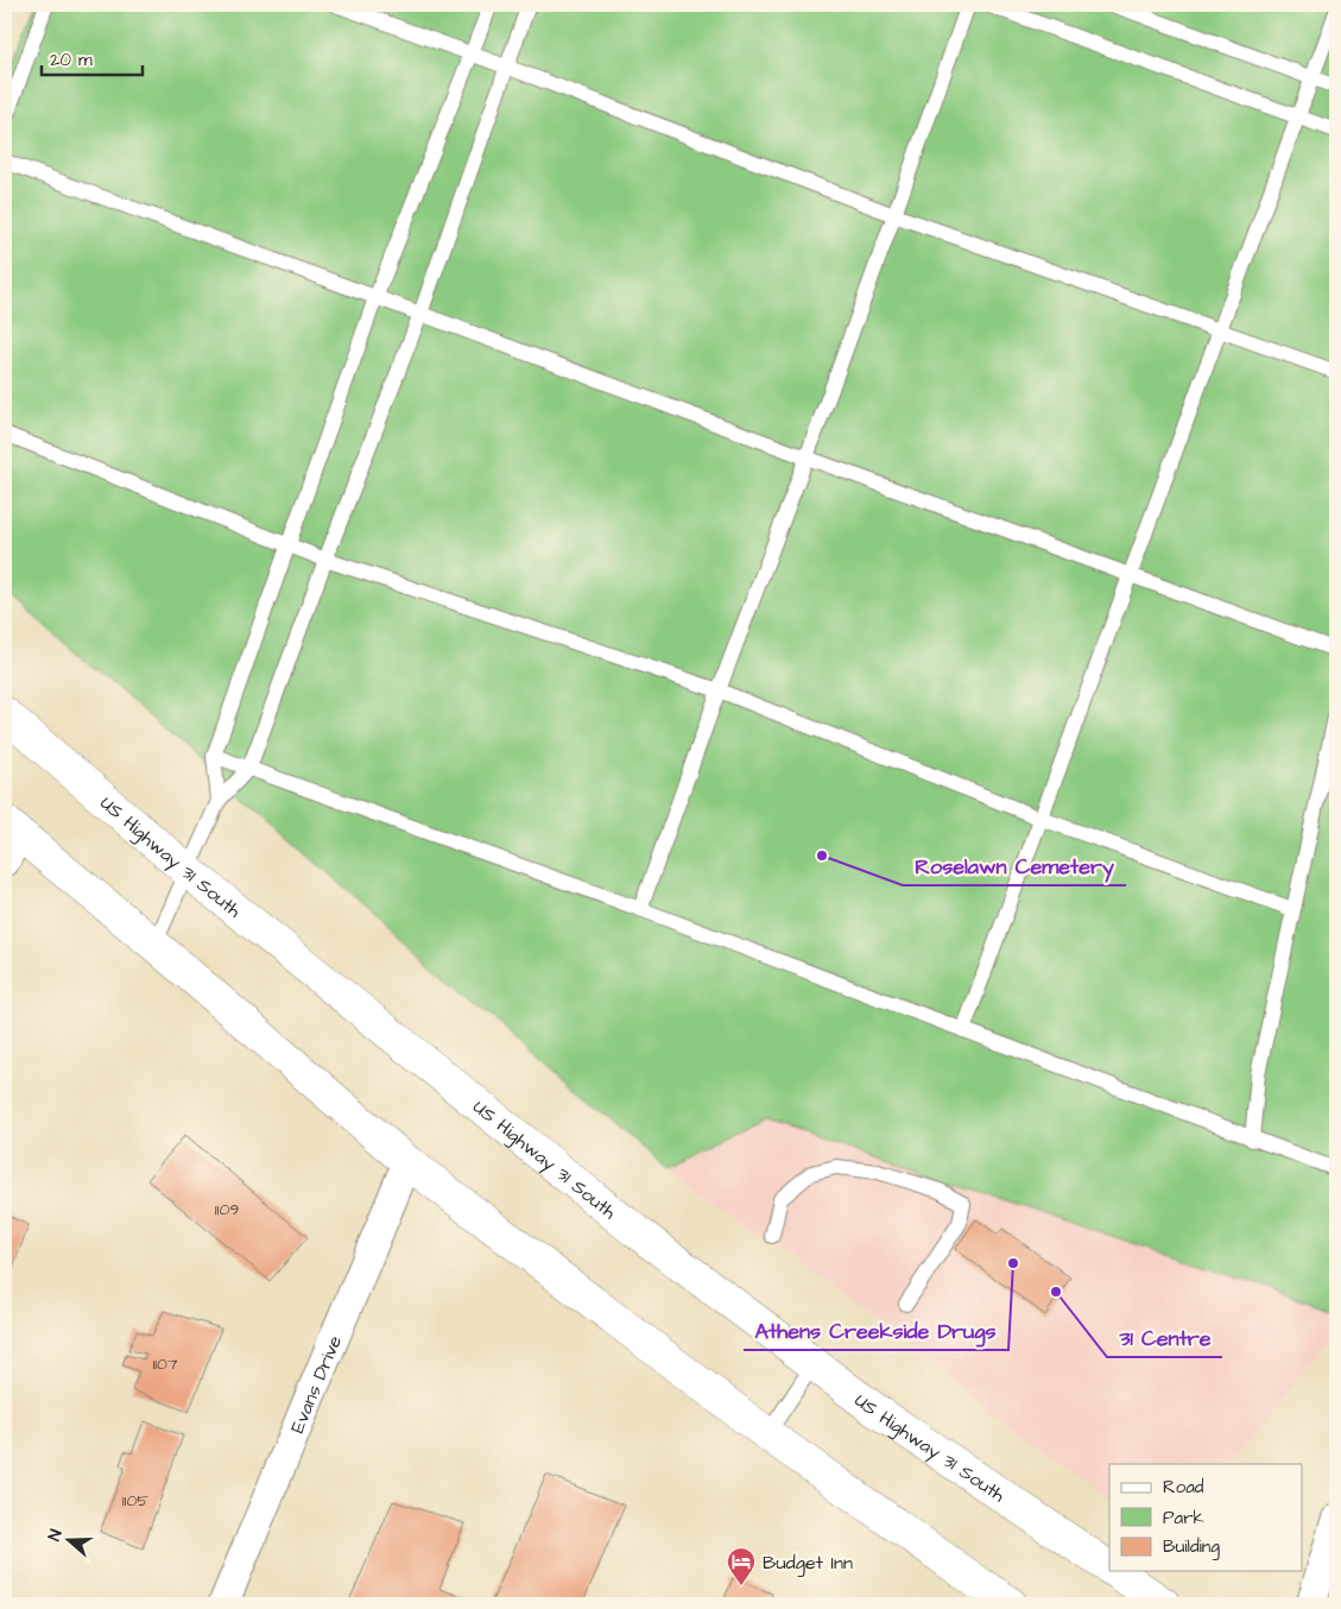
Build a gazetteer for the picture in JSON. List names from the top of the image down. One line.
{"streets":{"main road":["US Highway 31 South"],"street":["Evans Drive"]},"places":{"other":["Roselawn Cemetery","Athens Creekside Drugs","31 Centre"],"hotel":["Budget Inn"]},"house_numbers":["1109","1107","1105"],"legend":["Road","Park","Building"],"scale_bar":"20 m","north":"left"}
